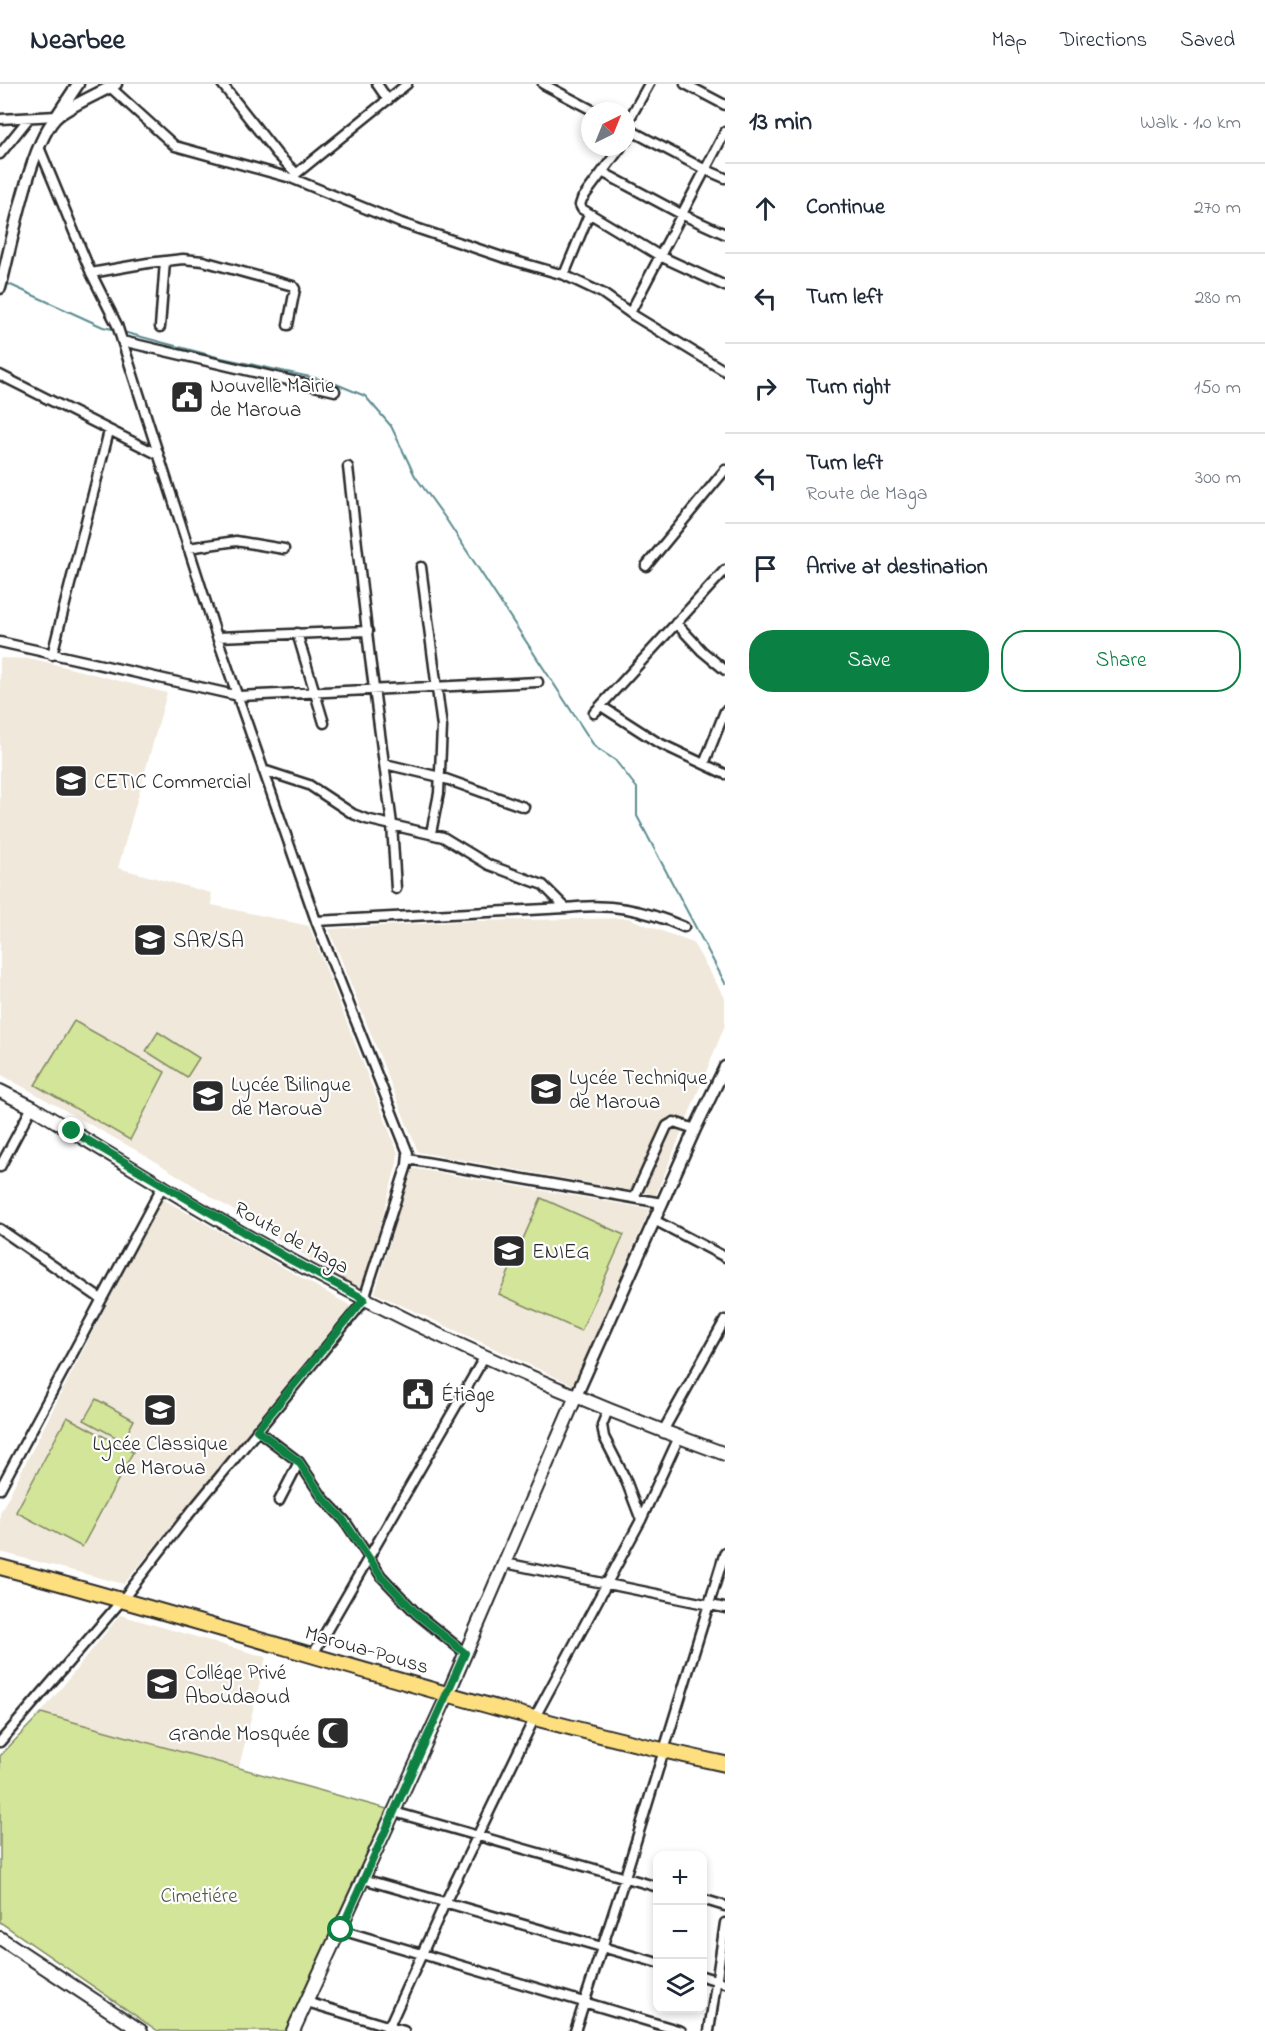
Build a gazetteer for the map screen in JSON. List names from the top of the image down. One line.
{"streets":{"main road":["Route de Maga","Maroua-Pouss"]},"parks":["Cimetiére"],"places":{"public building":["Nouvelle Mairie de Maroua","Étiage"],"school or university":["CETIC Commercial","SAR/SA","Lycée Technique de Maroua","Lycée Bilingue de Maroua","ENIEG","Lycée Classique de Maroua","Collége Privé Aboudaoud"],"mosque":["Grande Mosquée"]},"north":"top right","page":{"header":"Nearbee","nav":["Map","Directions","Saved"],"heading":["13 min","Walk · 1.0 km"],"list":[["Continue","270 m"],["Turn left","280 m"],["Turn right","150 m"],["Turn left","Route de Maga","300 m"],"Arrive at destination"],"buttons":["Save","Share"],"map_buttons":["+","−"]}}
